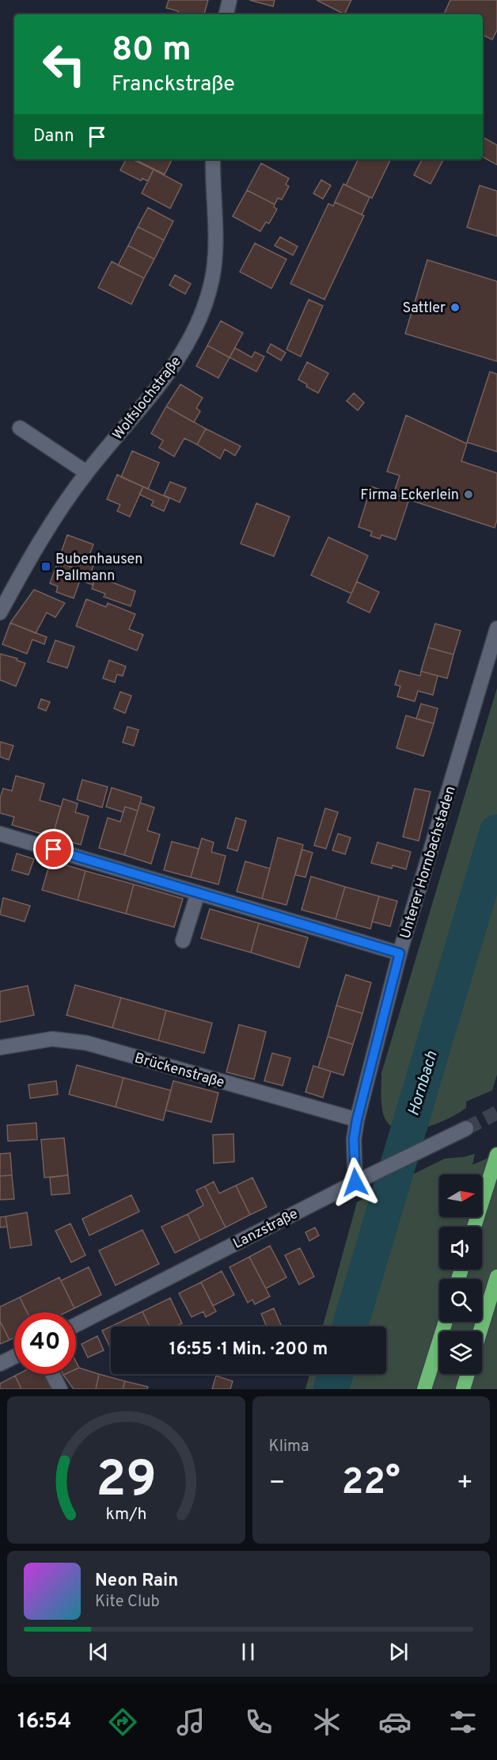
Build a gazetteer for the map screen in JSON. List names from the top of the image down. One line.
{"streets":{"street":["Wolfslochstraße","Unterer Hornbachstaden","Brückenstraße","Lanzstraße"]},"crossings":[["Unterer Hornbachstaden","Brückenstraße"],["Unterer Hornbachstaden","Lanzstraße"]],"water":["Hornbach"],"places":{"other":["Sattler","Firma Eckerlein"],"transit":["Bubenhausen Pallmann"]},"north":"right","page":{"turn":["80 m","Franckstraße"],"then":"Dann","limit":"40","trip":"16:55 · 1 Min. · 200 m","tile":"Klima","heat":["−","22°","+"],"song":["Neon Rain","Kite Club"],"tabs":"16:54","gauge":["29","km/h"]}}
